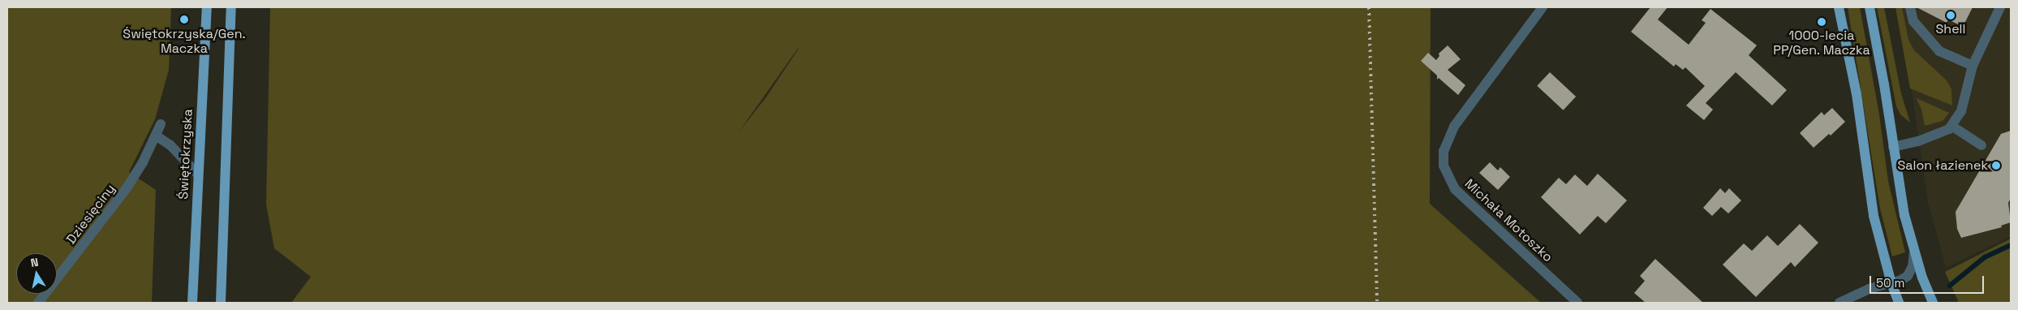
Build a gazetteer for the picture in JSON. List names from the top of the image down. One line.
{"streets":{"main road":["Świętokrzyska"],"street":["Dziesięciny","Michała Motoszko"]},"places":["Shell","Świętokrzyska/Gen. Maczka","1000-lecia PP/Gen. Maczka","Salon łazienek"],"scale_bar":"50 m","north":"top"}
